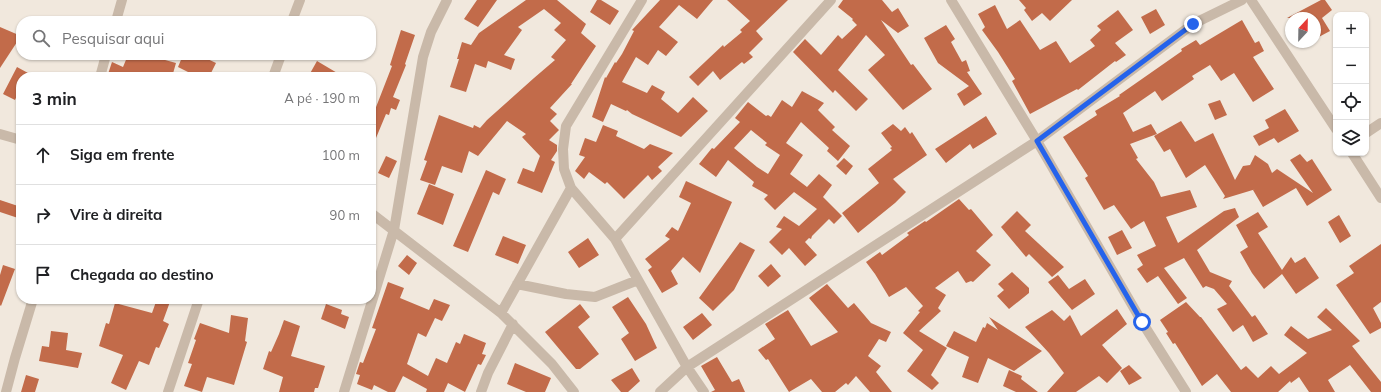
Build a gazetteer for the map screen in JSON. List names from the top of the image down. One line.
{"north":"top","page":{"map_buttons":["+","−"],"search":"Pesquisar aqui","heading":["3 min","A pé · 190 m"],"list":[["Siga em frente","100 m"],["Vire à direita","90 m"],"Chegada ao destino"]}}
